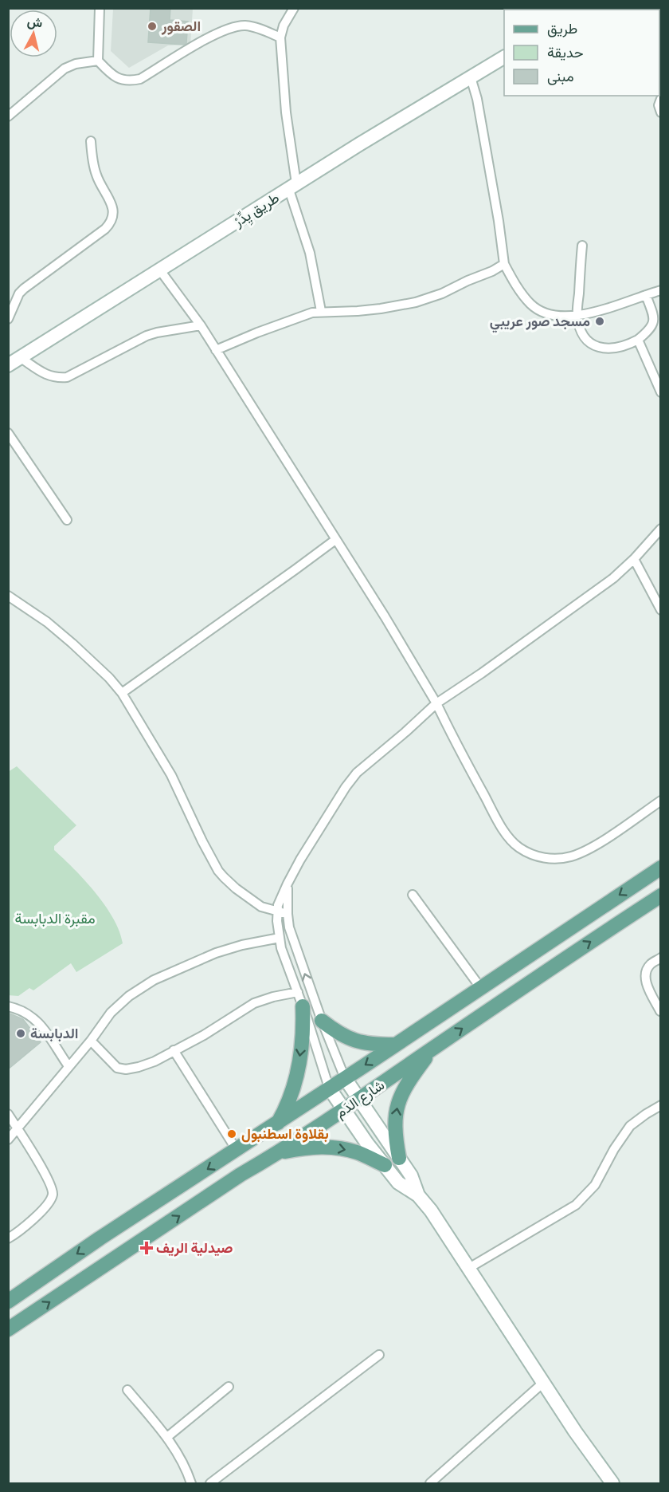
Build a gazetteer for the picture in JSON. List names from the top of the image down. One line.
{"streets":{"main road":["شارع الدَم"],"street":["طريق يِدِّرْ"]},"parks":["مقبرة الدبابسة"],"places":{"other":["الصقور","مسجد صور عريبي","الدبابسة","بقلاوة اسطنبول"],"health":["صيدلية الريف"]},"legend":["طريق","حديقة","مبنى"],"north":"top"}
